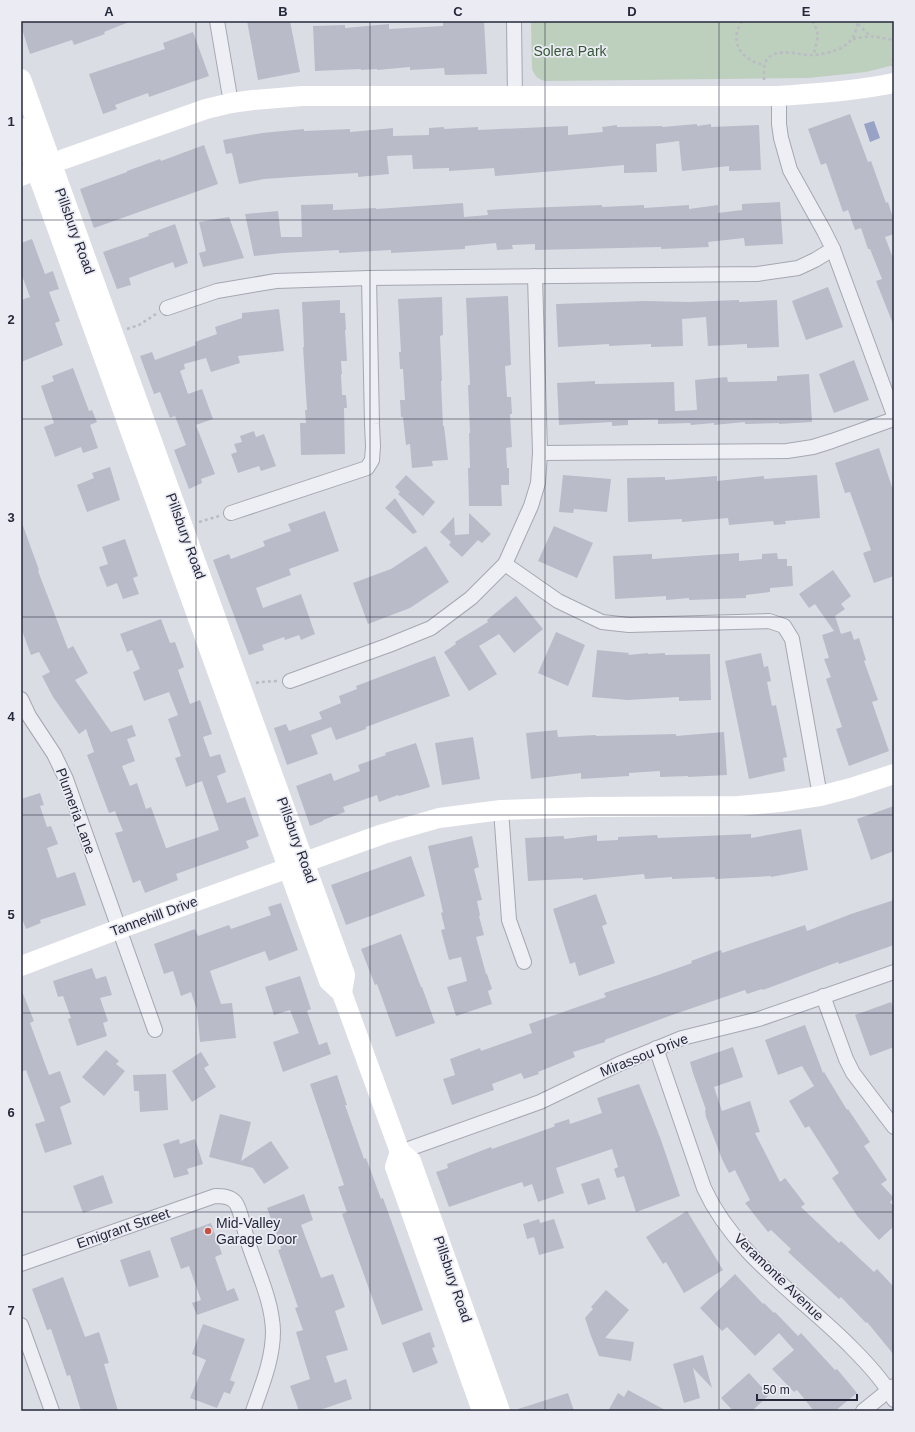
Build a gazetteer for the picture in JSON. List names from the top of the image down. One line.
{"streets":{"street":["Pillsbury Road","Plumeria Lane","Tannehill Drive","Mirassou Drive","Emigrant Street","Veramonte Avenue"]},"crossings":[["Pillsbury Road","Tannehill Drive"],["Pillsbury Road","Mirassou Drive"],["Plumeria Lane","Tannehill Drive"],["Mirassou Drive","Veramonte Avenue"]],"parks":["Solera Park"],"places":["Mid-Valley Garage Door"],"scale_bar":"50 m","grid":{"columns":["A","B","C","D","E"],"rows":["1","2","3","4","5","6","7"]}}
